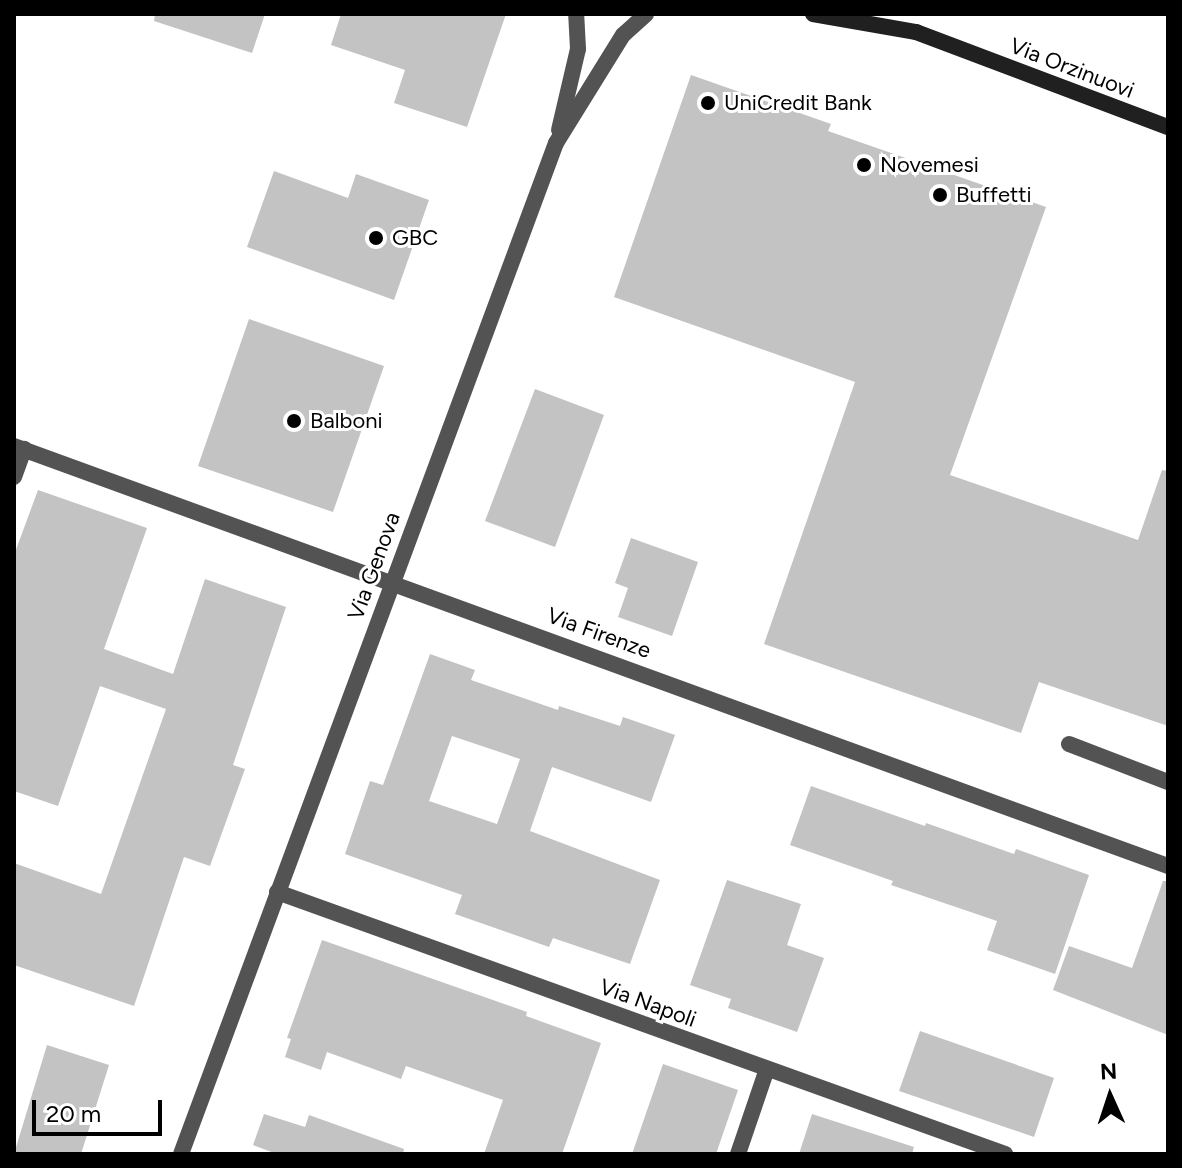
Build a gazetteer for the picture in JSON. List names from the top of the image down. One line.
{"streets":{"main road":["Via Orzinuovi"],"street":["Via Genova","Via Firenze","Via Napoli"]},"crossings":[["Via Genova","Via Firenze"],["Via Genova","Via Napoli"]],"places":["UniCredit Bank","Novemesi","Buffetti","GBC","Balboni"],"scale_bar":"20 m","north":"top"}
